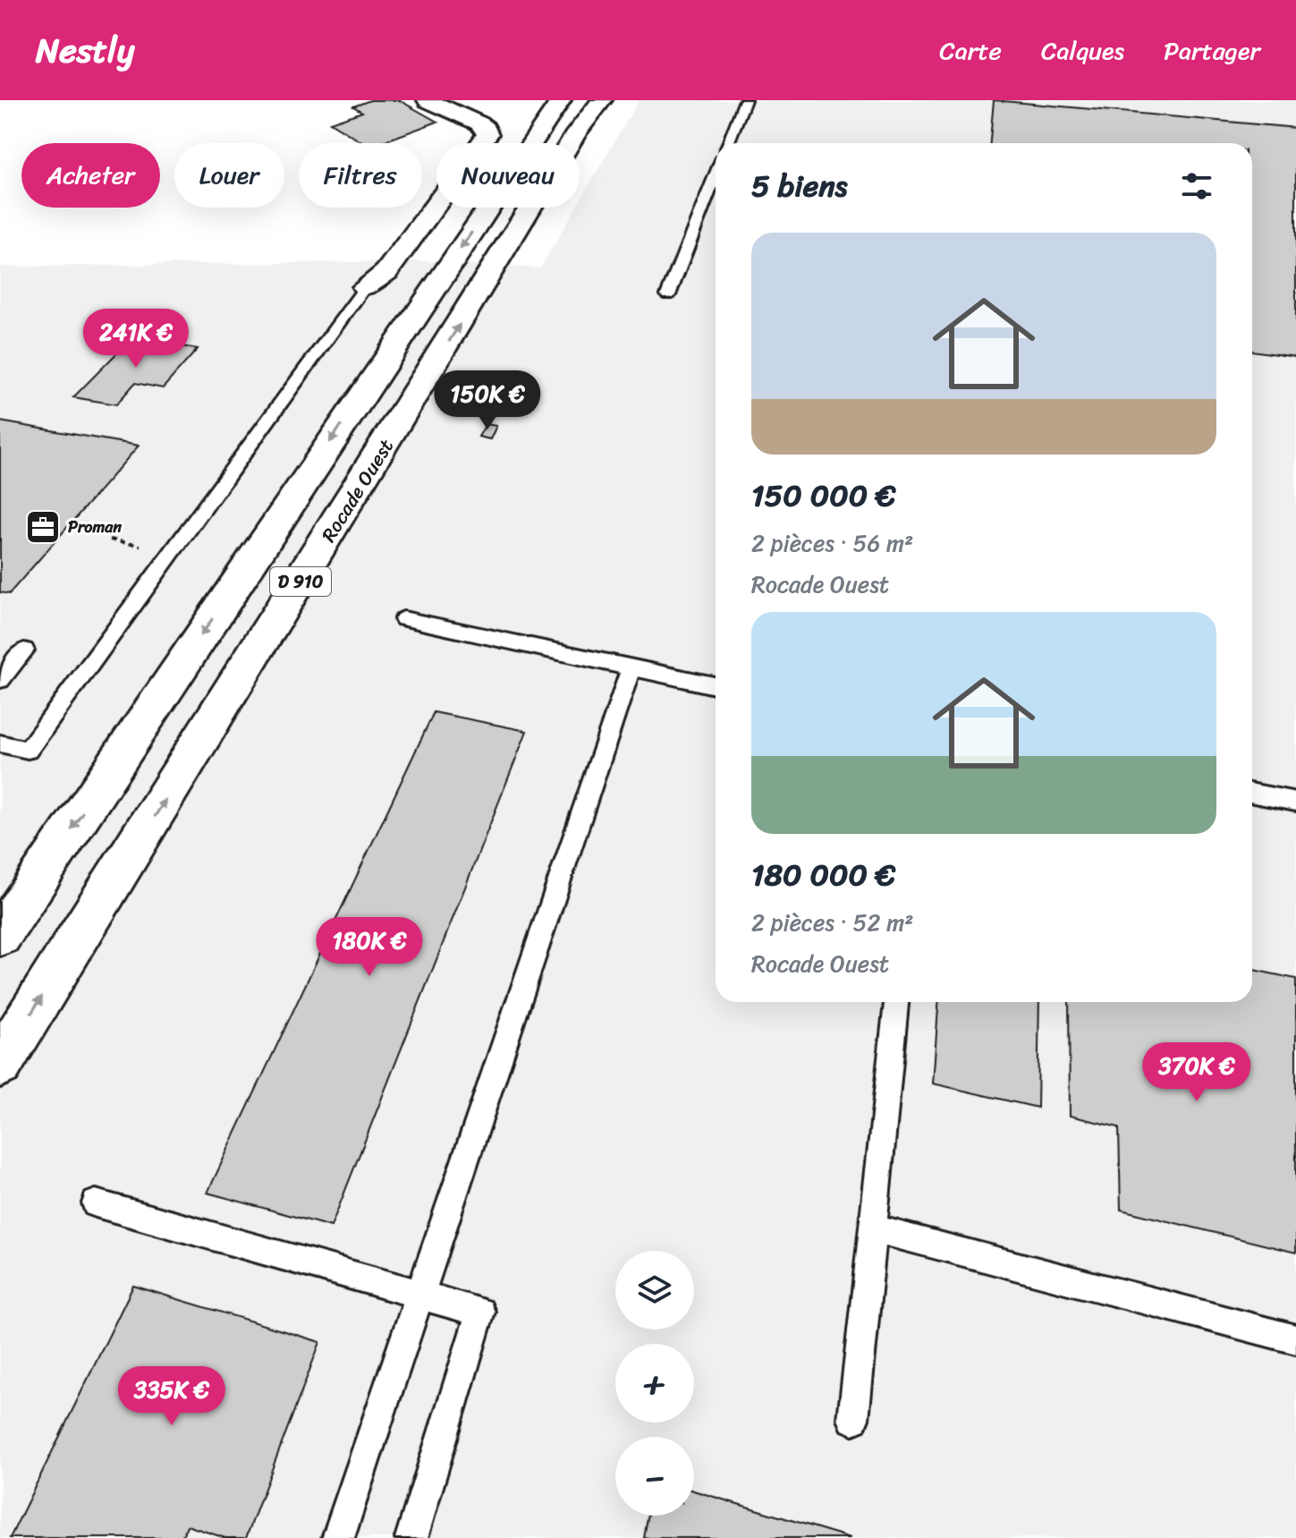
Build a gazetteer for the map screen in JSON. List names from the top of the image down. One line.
{"streets":{"main road":["Rocade Ouest","D 910"]},"places":{"office":["Proman"]},"page":{"header":"Nestly","nav":["Carte","Calques","Partager"],"chip":["Acheter","Louer","Filtres","Nouveau"],"heading":"5 biens","list":[{"name":"150 000 €","note":"2 pièces · 56 m² · Rocade Ouest"},{"name":"180 000 €","note":"2 pièces · 52 m² · Rocade Ouest"}],"price":["241K €","150K €","180K €","370K €","335K €"],"map_buttons":["+","−"]}}
